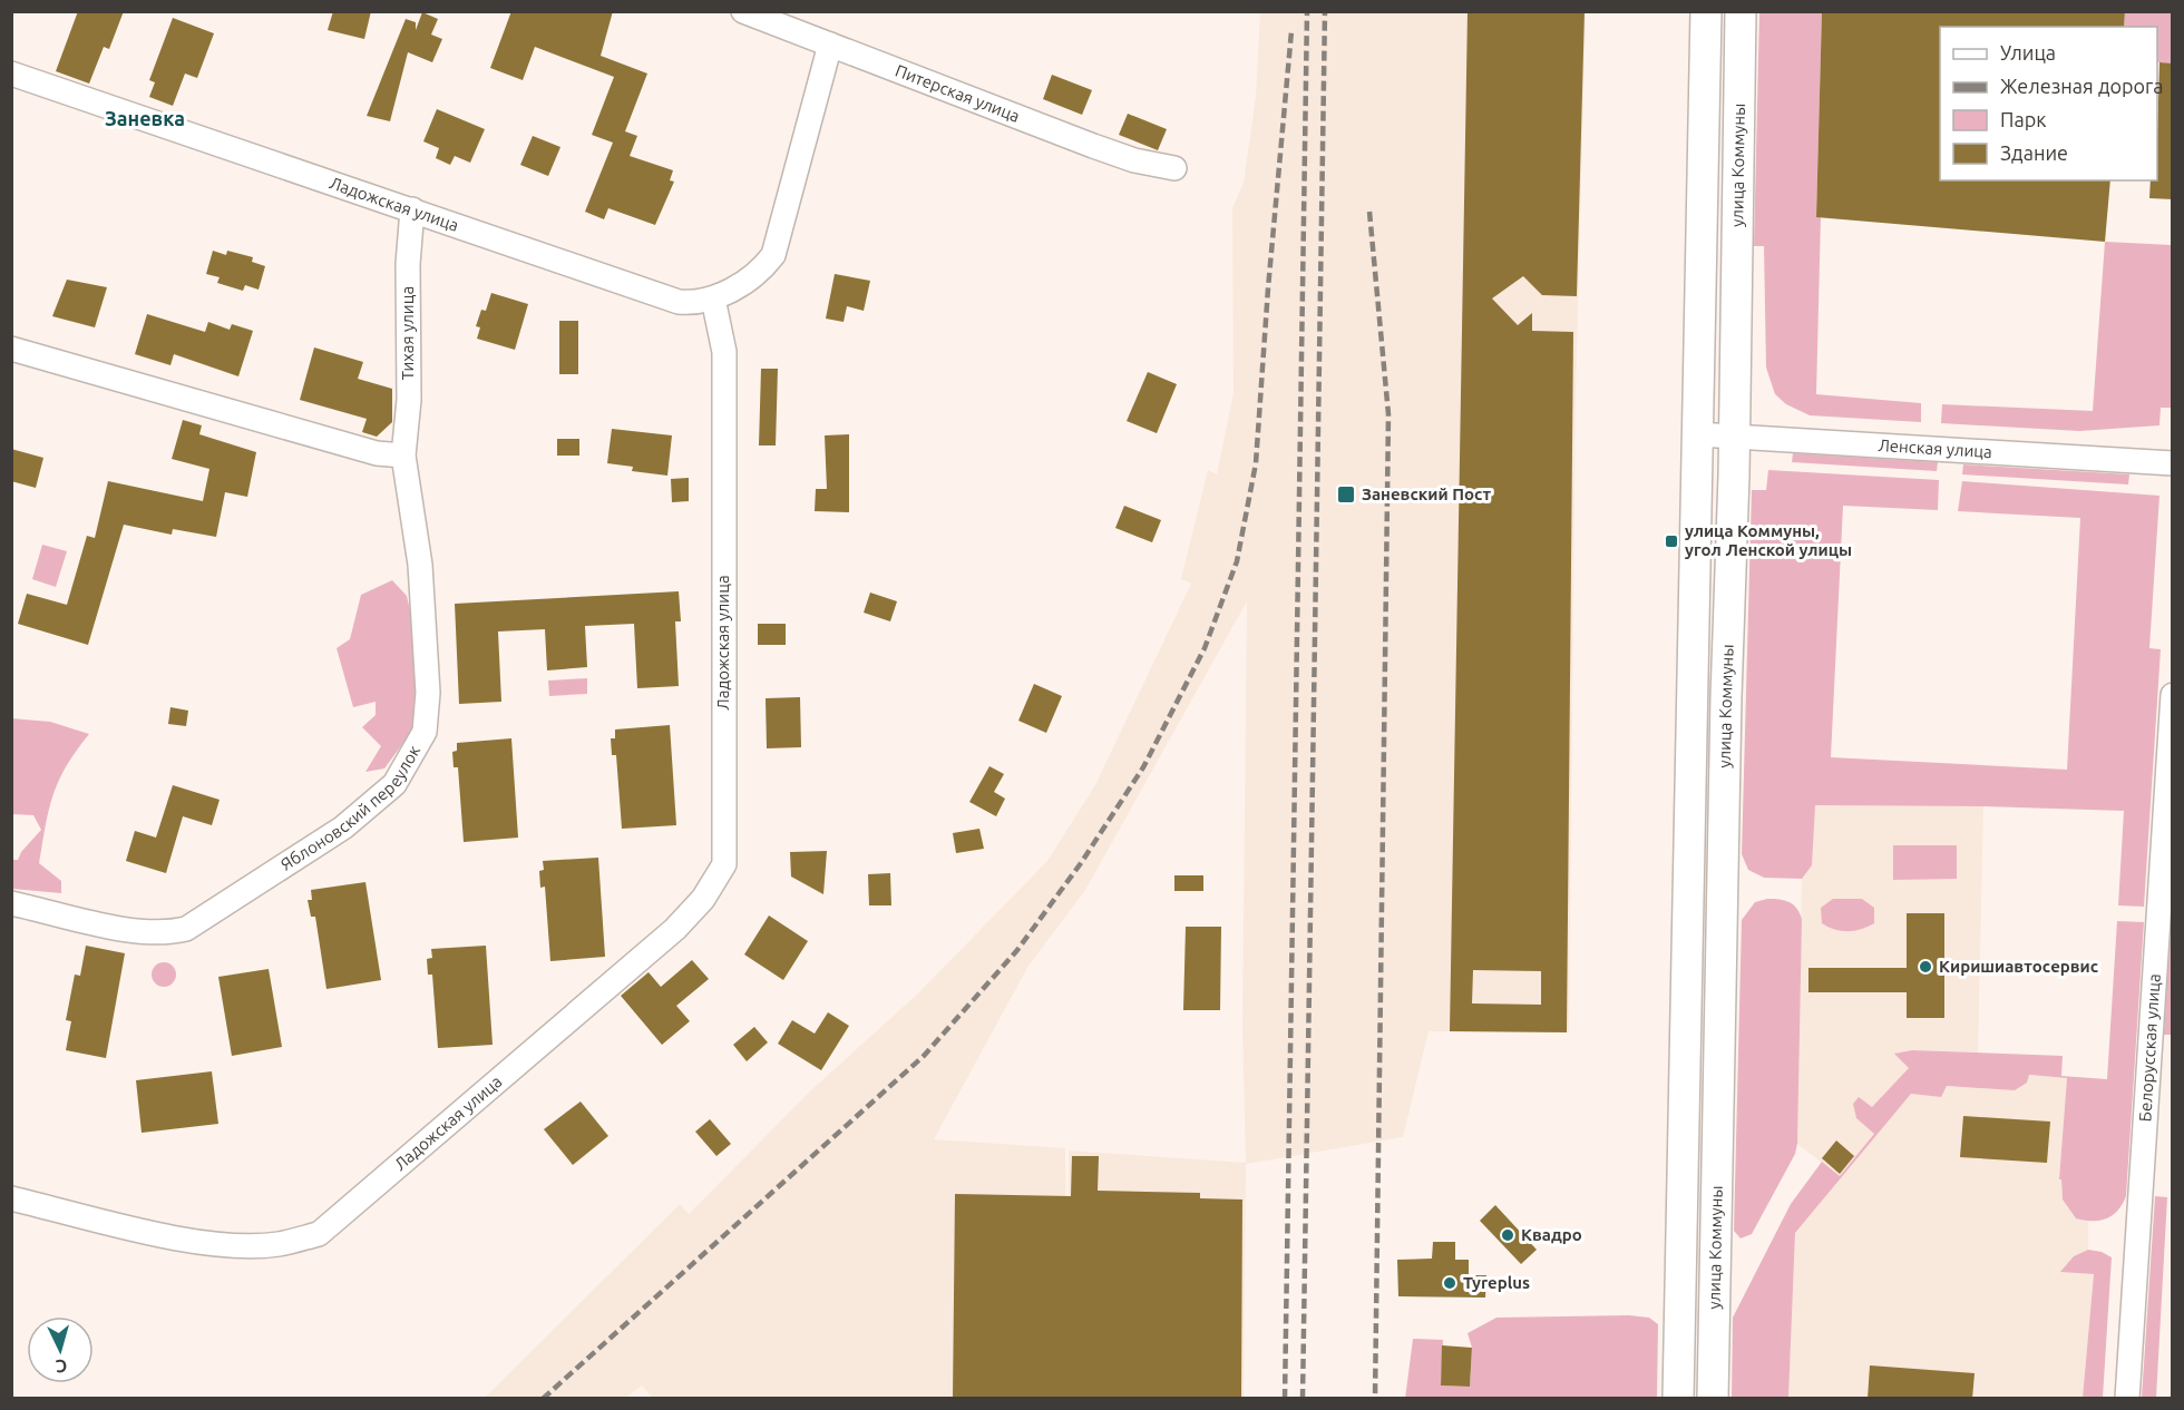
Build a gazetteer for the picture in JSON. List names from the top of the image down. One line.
{"streets":{"street":["Питерская улица","улица Коммуны","Ладожская улица","Тихая улица","Ленская улица","Яблоновский переулок","Белорусская улица"]},"crossings":[["улица Коммуны","Ленская улица"],["Ладожская улица","Тихая улица"],["Тихая улица","Яблоновский переулок"]],"districts":["Заневка"],"places":{"transit":["Заневский Пост","улица Коммуны, угол Ленской улицы"],"other":["Киришиавтосервис","Квадро","Tyreplus"]},"legend":["Улица","Железная дорога","Парк","Здание"],"north":"bottom"}
